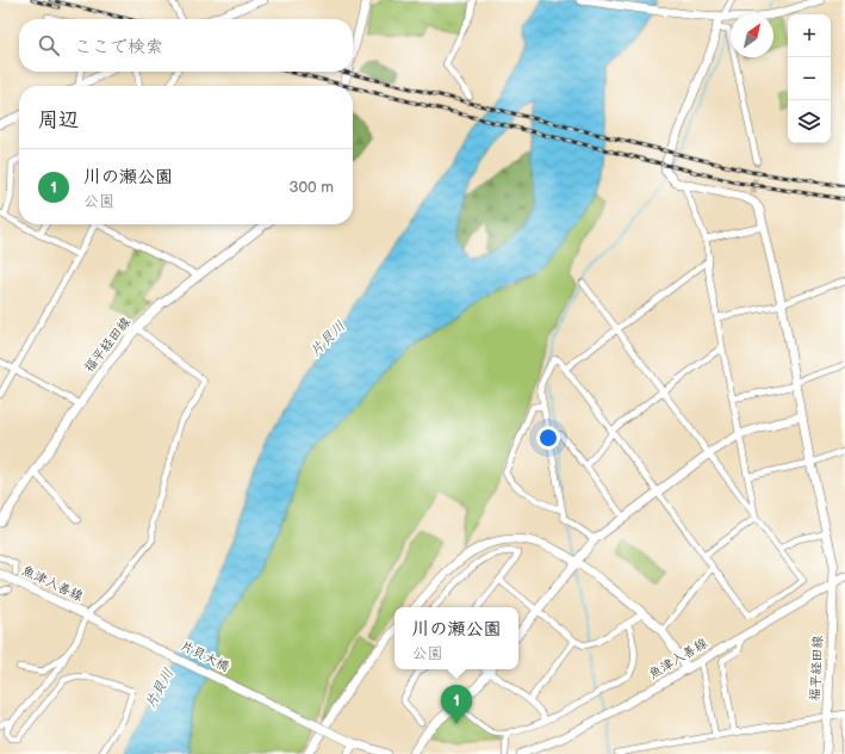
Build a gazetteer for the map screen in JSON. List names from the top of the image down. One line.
{"streets":{"main road":["福平経田線","魚津入善線","片貝大橋"]},"crossings":[["福平経田線","魚津入善線"],["魚津入善線","片貝大橋"]],"water":["片貝川"],"north":"top right","page":{"map_buttons":["+","−"],"search":"ここで検索","heading":"周辺","list":[{"mark":"1","name":"川の瀬公園","note":"公園","value":"300 m"}],"popup":["川の瀬公園","公園"],"pins":"1"}}
